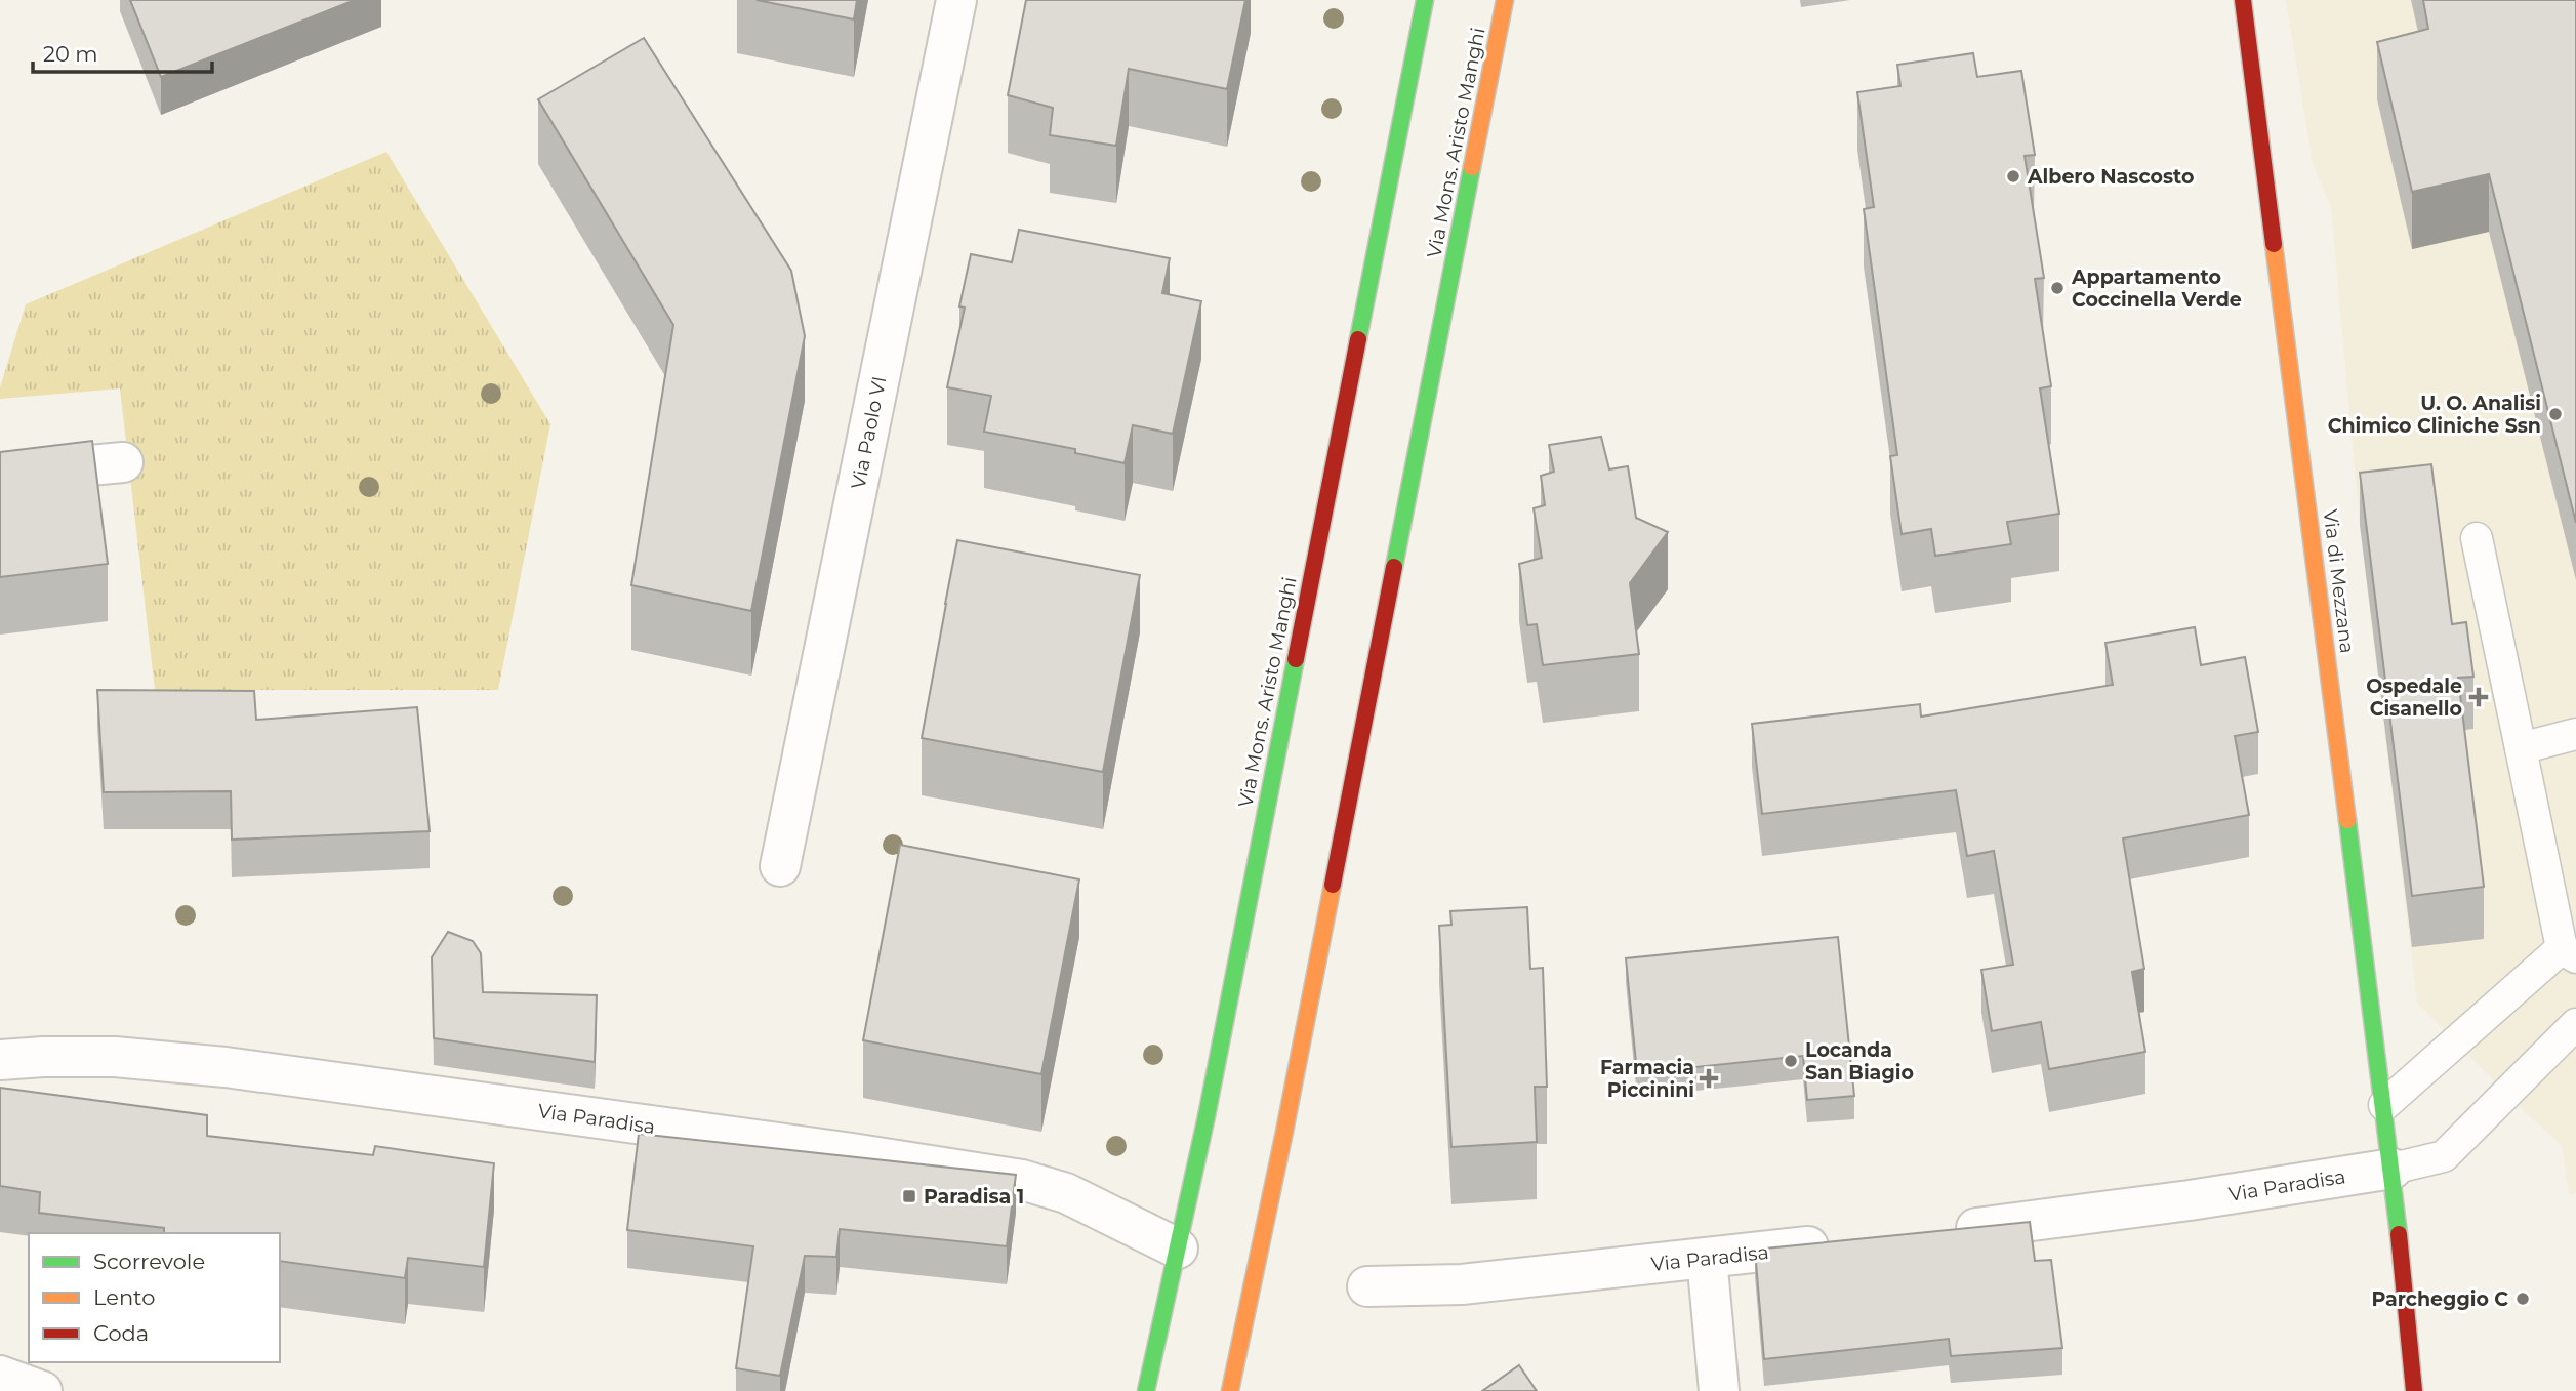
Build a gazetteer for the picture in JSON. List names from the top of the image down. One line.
{"streets":{"main road":["Via Mons. Aristo Manghi","Via di Mezzana"],"street":["Via Paolo VI","Via Paradisa"]},"crossings":[["Via Mons. Aristo Manghi","Via Paradisa"],["Via di Mezzana","Via Paradisa"]],"places":{"other":["Albero Nascosto","Appartamento Coccinella Verde","U. O. Analisi Chimico Cliniche Ssn","Locanda San Biagio","Parcheggio C"],"health":["Ospedale Cisanello","Farmacia Piccinini"],"transit":["Paradisa 1"]},"legend":["Scorrevole","Lento","Coda"],"scale_bar":"20 m"}
